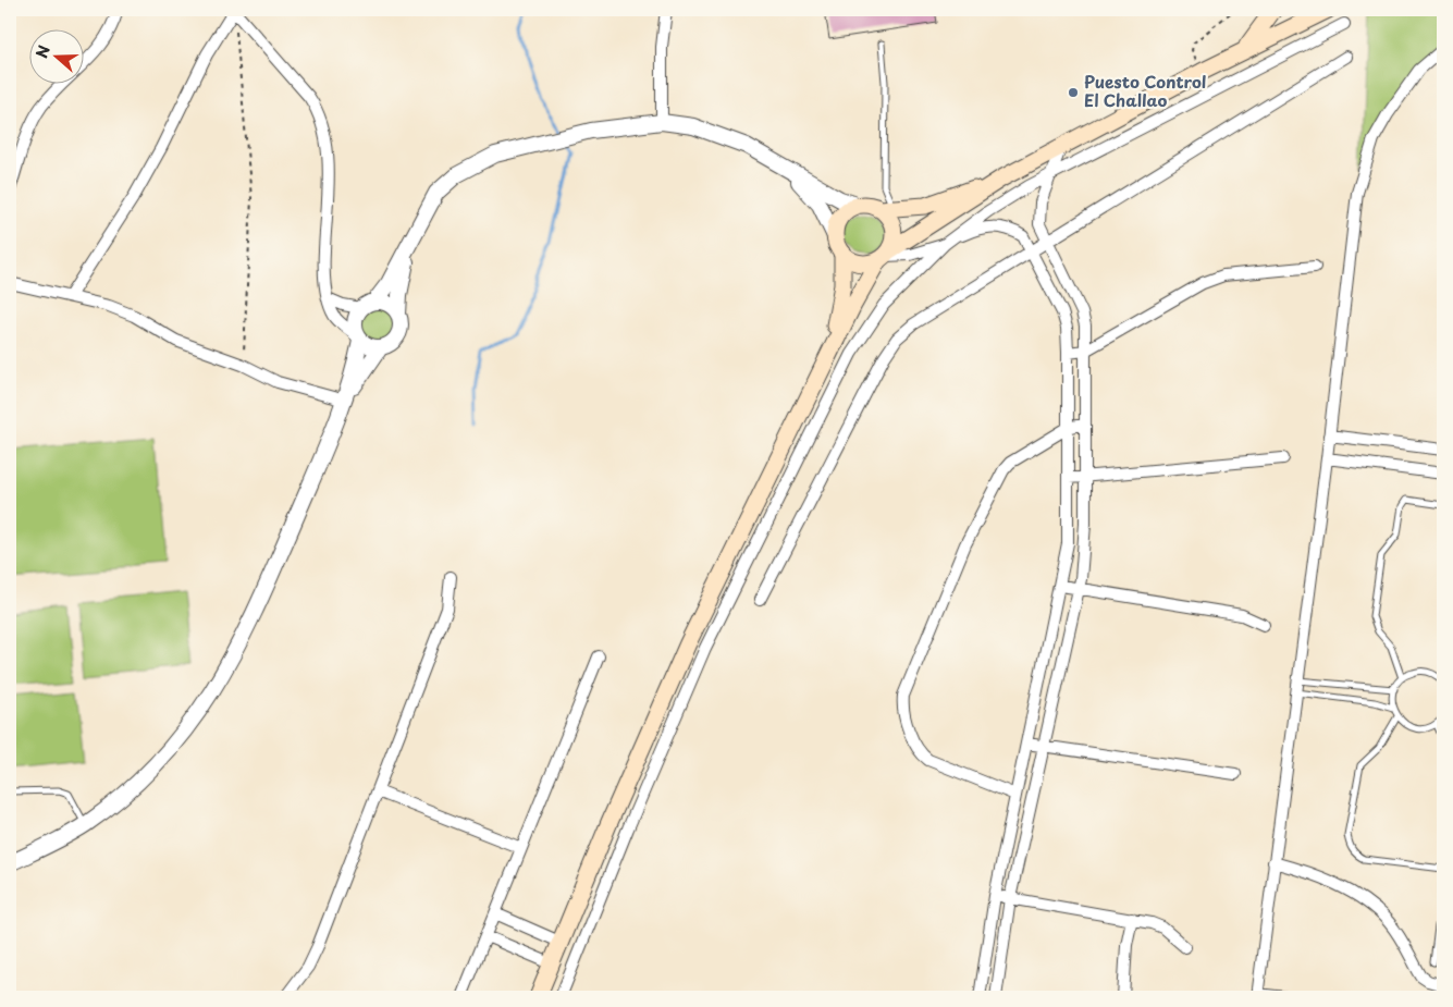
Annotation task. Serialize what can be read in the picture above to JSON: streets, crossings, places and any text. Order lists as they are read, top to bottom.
{
  "places": ["Puesto Control El Challao"],
  "north": "left"
}
